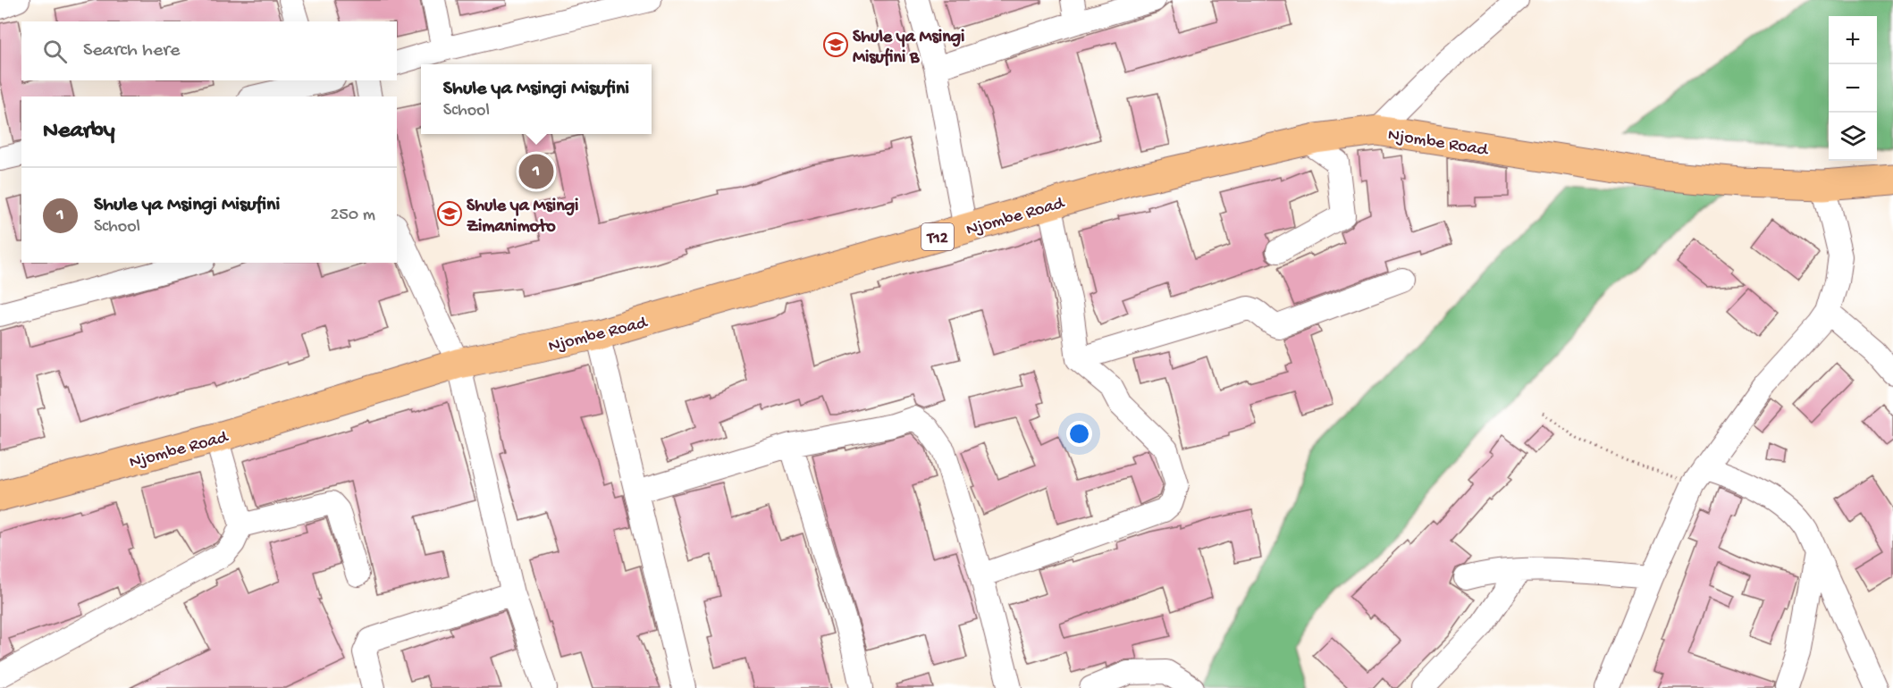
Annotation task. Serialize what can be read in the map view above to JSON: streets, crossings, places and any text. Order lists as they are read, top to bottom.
{
  "streets": {
    "highway": ["Njombe Road", "T12"]
  },
  "places": {
    "school or university": ["Shule ya Msingi Misufini B", "Shule ya Msingi Zimanimoto"]
  },
  "page": {
    "map_buttons": ["+", "−"],
    "search": "Search here",
    "popup": ["Shule ya Msingi Misufini", "School"],
    "heading": "Nearby",
    "pins": "1",
    "list": [
      {
        "mark": "1",
        "name": "Shule ya Msingi Misufini",
        "note": "School",
        "value": "250 m"
      }
    ]
  }
}
